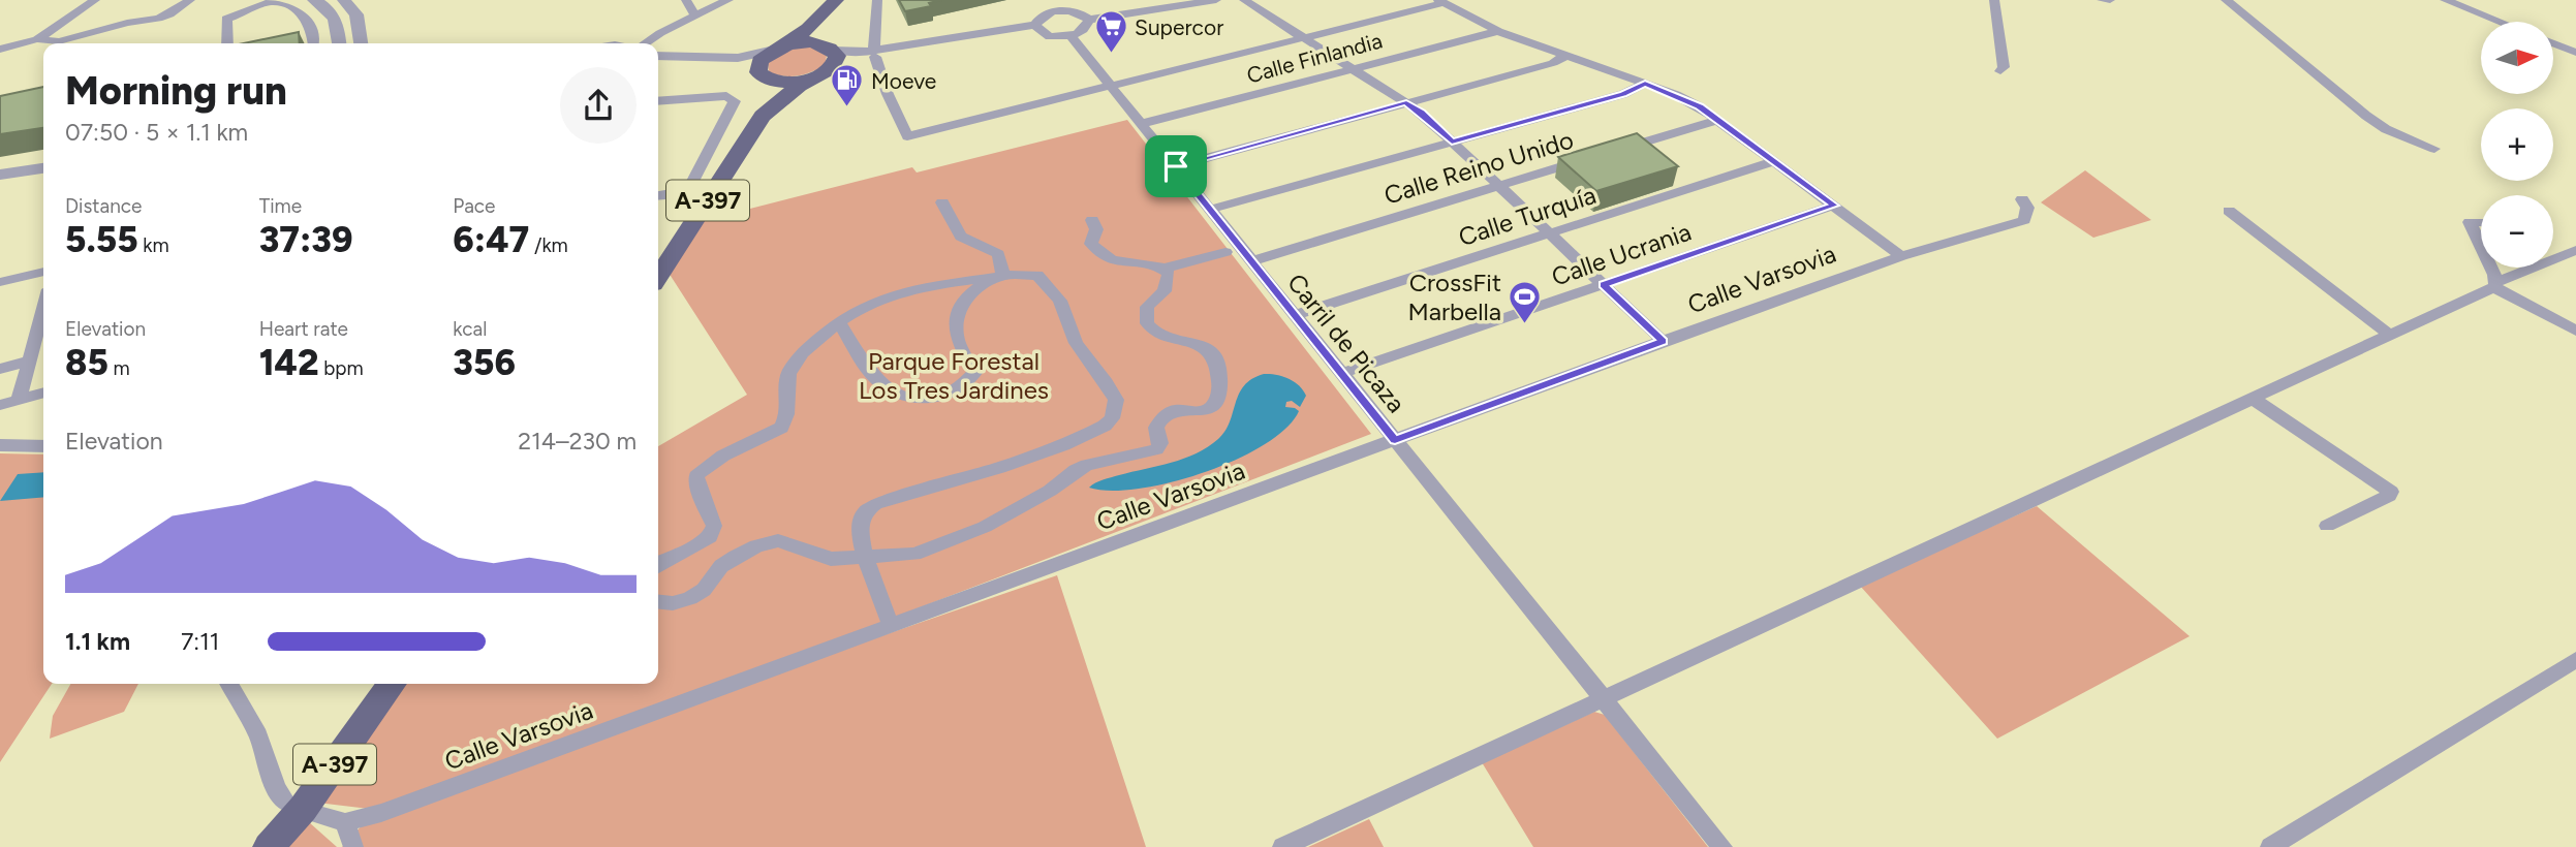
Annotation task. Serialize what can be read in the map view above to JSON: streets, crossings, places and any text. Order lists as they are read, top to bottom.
{
  "streets": {
    "main road": ["A-397"],
    "street": [
      "Calle Finlandia",
      "Calle Reino Unido",
      "Calle Turquía",
      "Calle Ucrania",
      "Calle Varsovia",
      "Carril de Picaza"
    ]
  },
  "crossings": [
    ["Calle Finlandia", "Carril de Picaza"],
    ["Calle Reino Unido", "Carril de Picaza"],
    ["Calle Turquía", "Carril de Picaza"],
    ["Calle Ucrania", "Carril de Picaza"],
    ["Calle Varsovia", "Carril de Picaza"]
  ],
  "parks": ["Parque Forestal Los Tres Jardines"],
  "places": {
    "supermarket": ["Supercor"],
    "fuel station": ["Moeve"],
    "sports": ["CrossFit Marbella"]
  },
  "north": "right",
  "page": {
    "map_buttons": ["+", "−"],
    "heading": ["Morning run", "07:50 · 5 × 1.1 km"],
    "stats": [
      ["Distance", "5.55 km"],
      ["Time", "37:39"],
      ["Pace", "6:47 /km"],
      ["Elevation", "85 m"],
      ["Heart rate", "142 bpm"],
      ["kcal", "356"]
    ],
    "chart": ["Elevation", "214–230 m"],
    "list": [
      {
        "name": "1.1 km",
        "note": "7:11"
      }
    ]
  }
}
